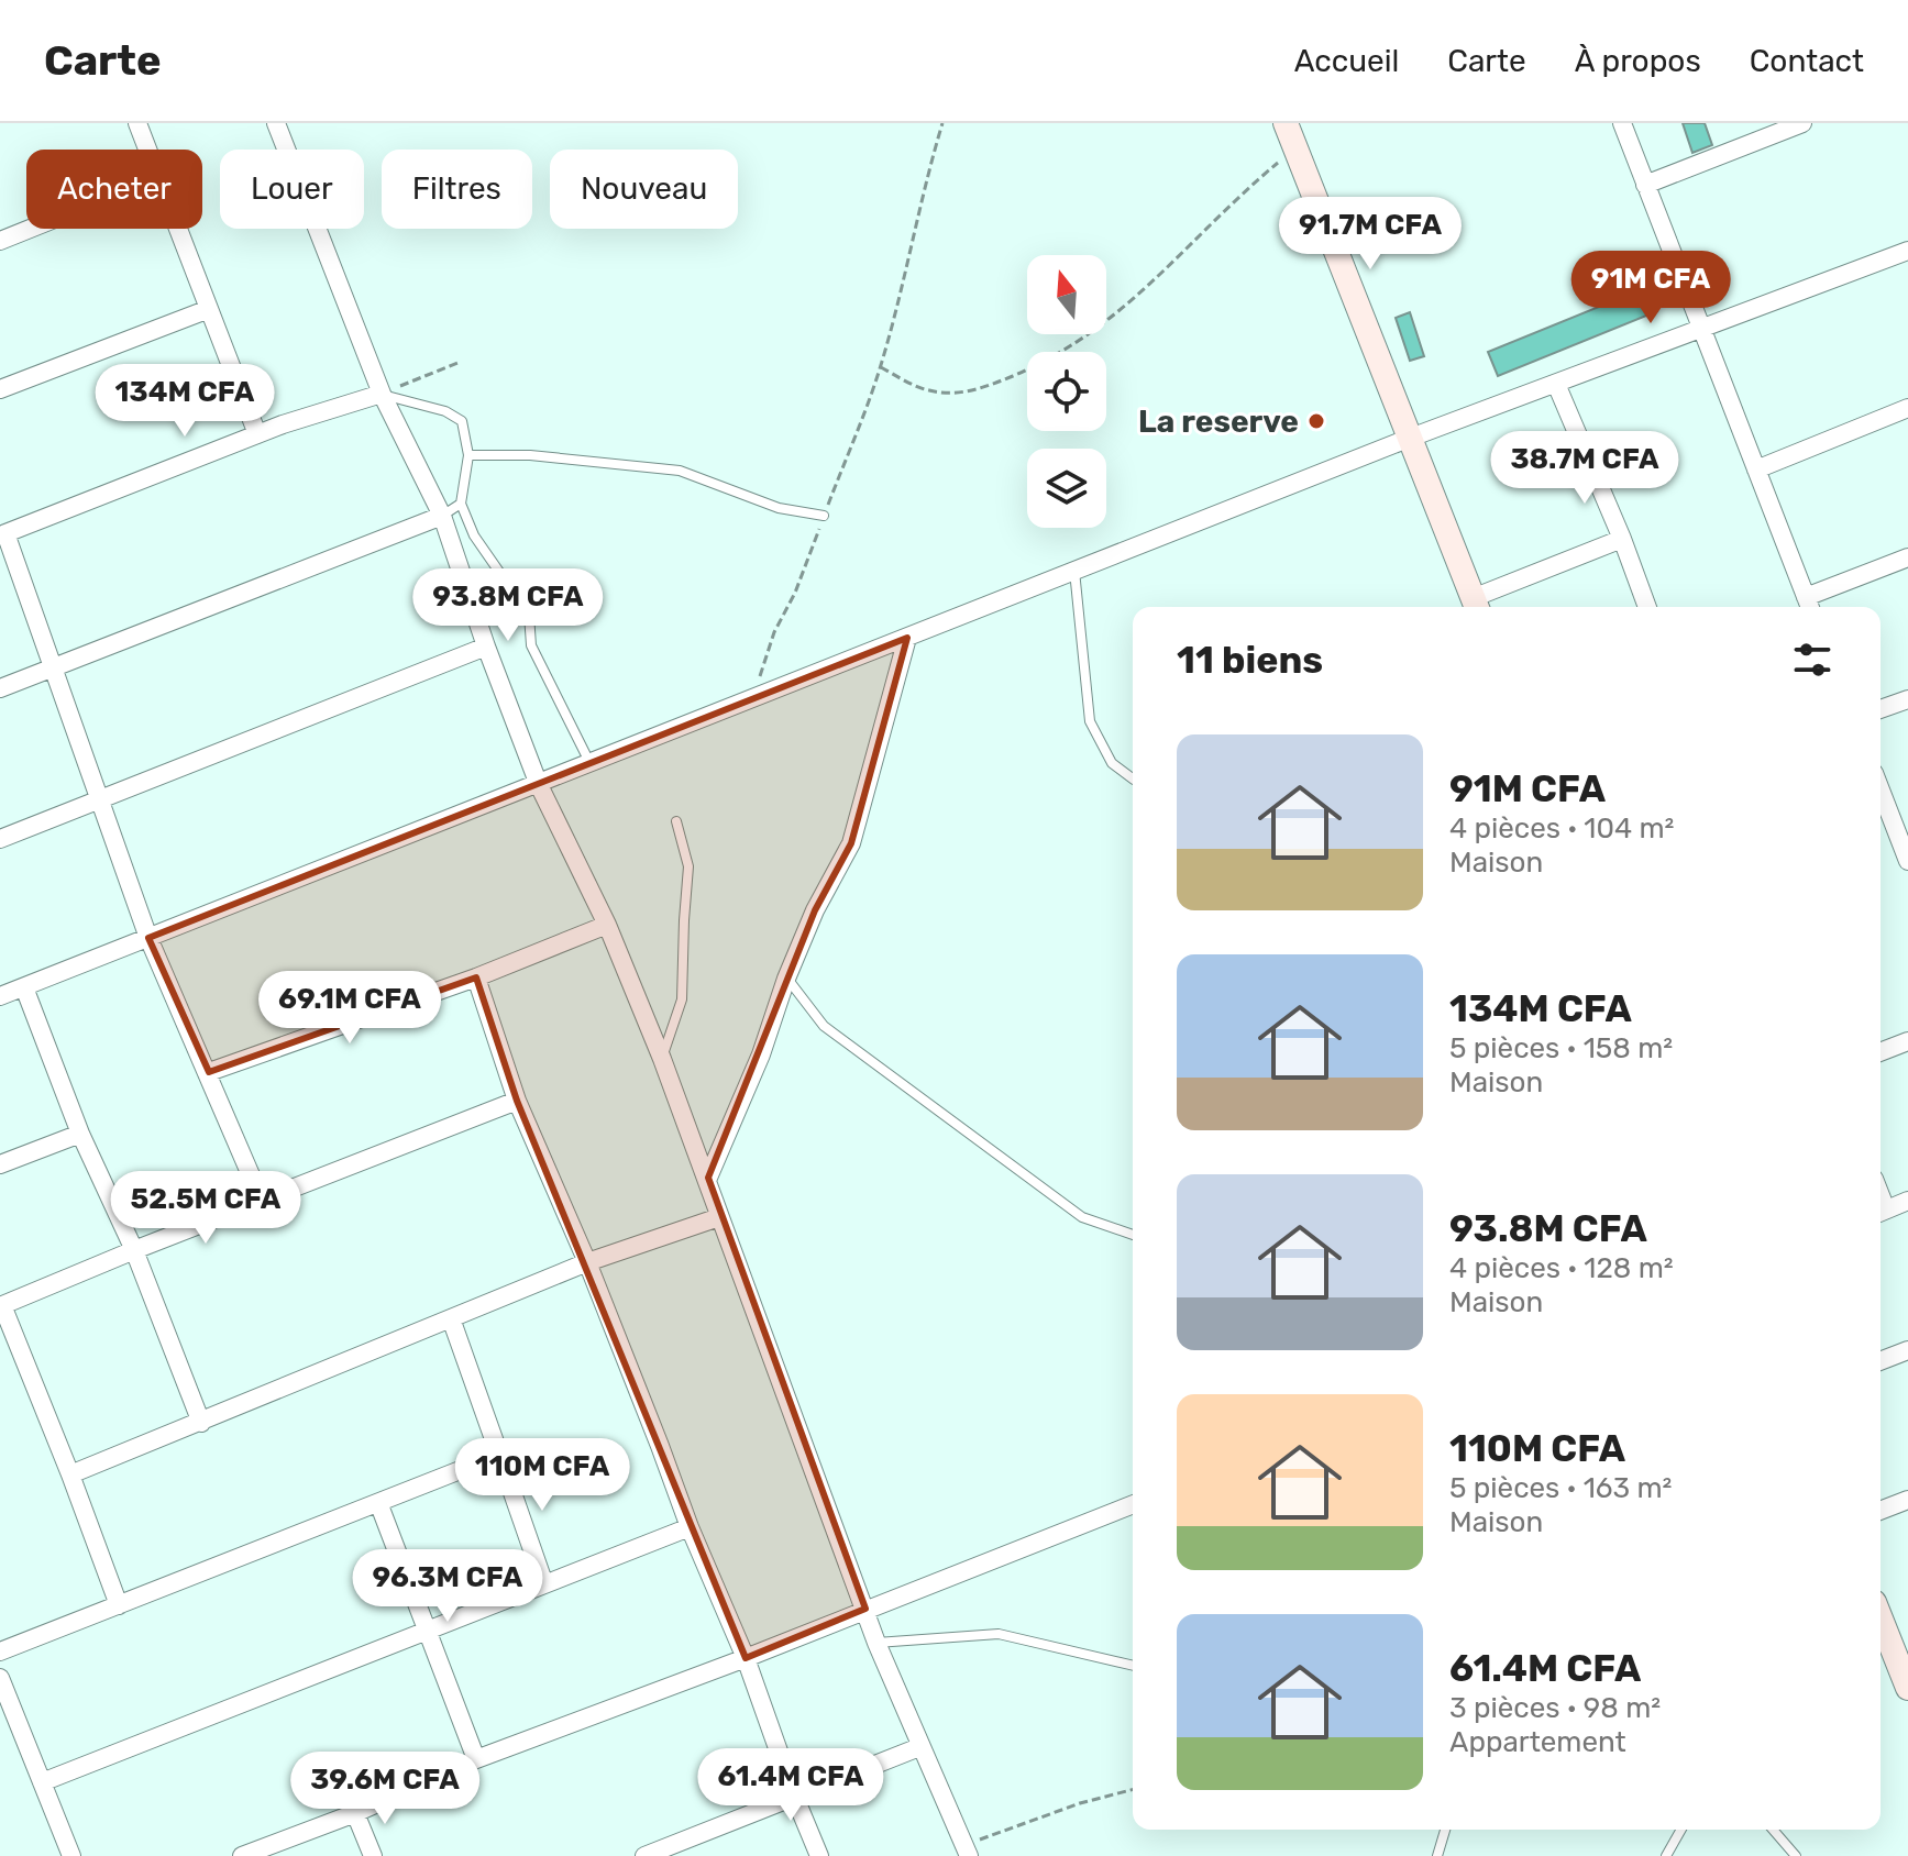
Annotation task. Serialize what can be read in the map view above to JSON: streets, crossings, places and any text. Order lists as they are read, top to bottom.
{
  "places": ["La reserve"],
  "north": "top",
  "page": {
    "header": "Carte",
    "nav": [
      "Accueil",
      "Carte",
      "À propos",
      "Contact"
    ],
    "chip": [
      "Acheter",
      "Louer",
      "Filtres",
      "Nouveau"
    ],
    "price": [
      "91.7M CFA",
      "91M CFA",
      "134M CFA",
      "38.7M CFA",
      "93.8M CFA",
      "69.1M CFA",
      "52.5M CFA",
      "110M CFA",
      "96.3M CFA",
      "61.4M CFA",
      "39.6M CFA"
    ],
    "heading": "11 biens",
    "list": [
      {
        "name": "91M CFA",
        "note": "4 pièces · 104 m² · Maison"
      },
      {
        "name": "134M CFA",
        "note": "5 pièces · 158 m² · Maison"
      },
      {
        "name": "93.8M CFA",
        "note": "4 pièces · 128 m² · Maison"
      },
      {
        "name": "110M CFA",
        "note": "5 pièces · 163 m² · Maison"
      },
      {
        "name": "61.4M CFA",
        "note": "3 pièces · 98 m² · Appartement"
      }
    ]
  }
}
